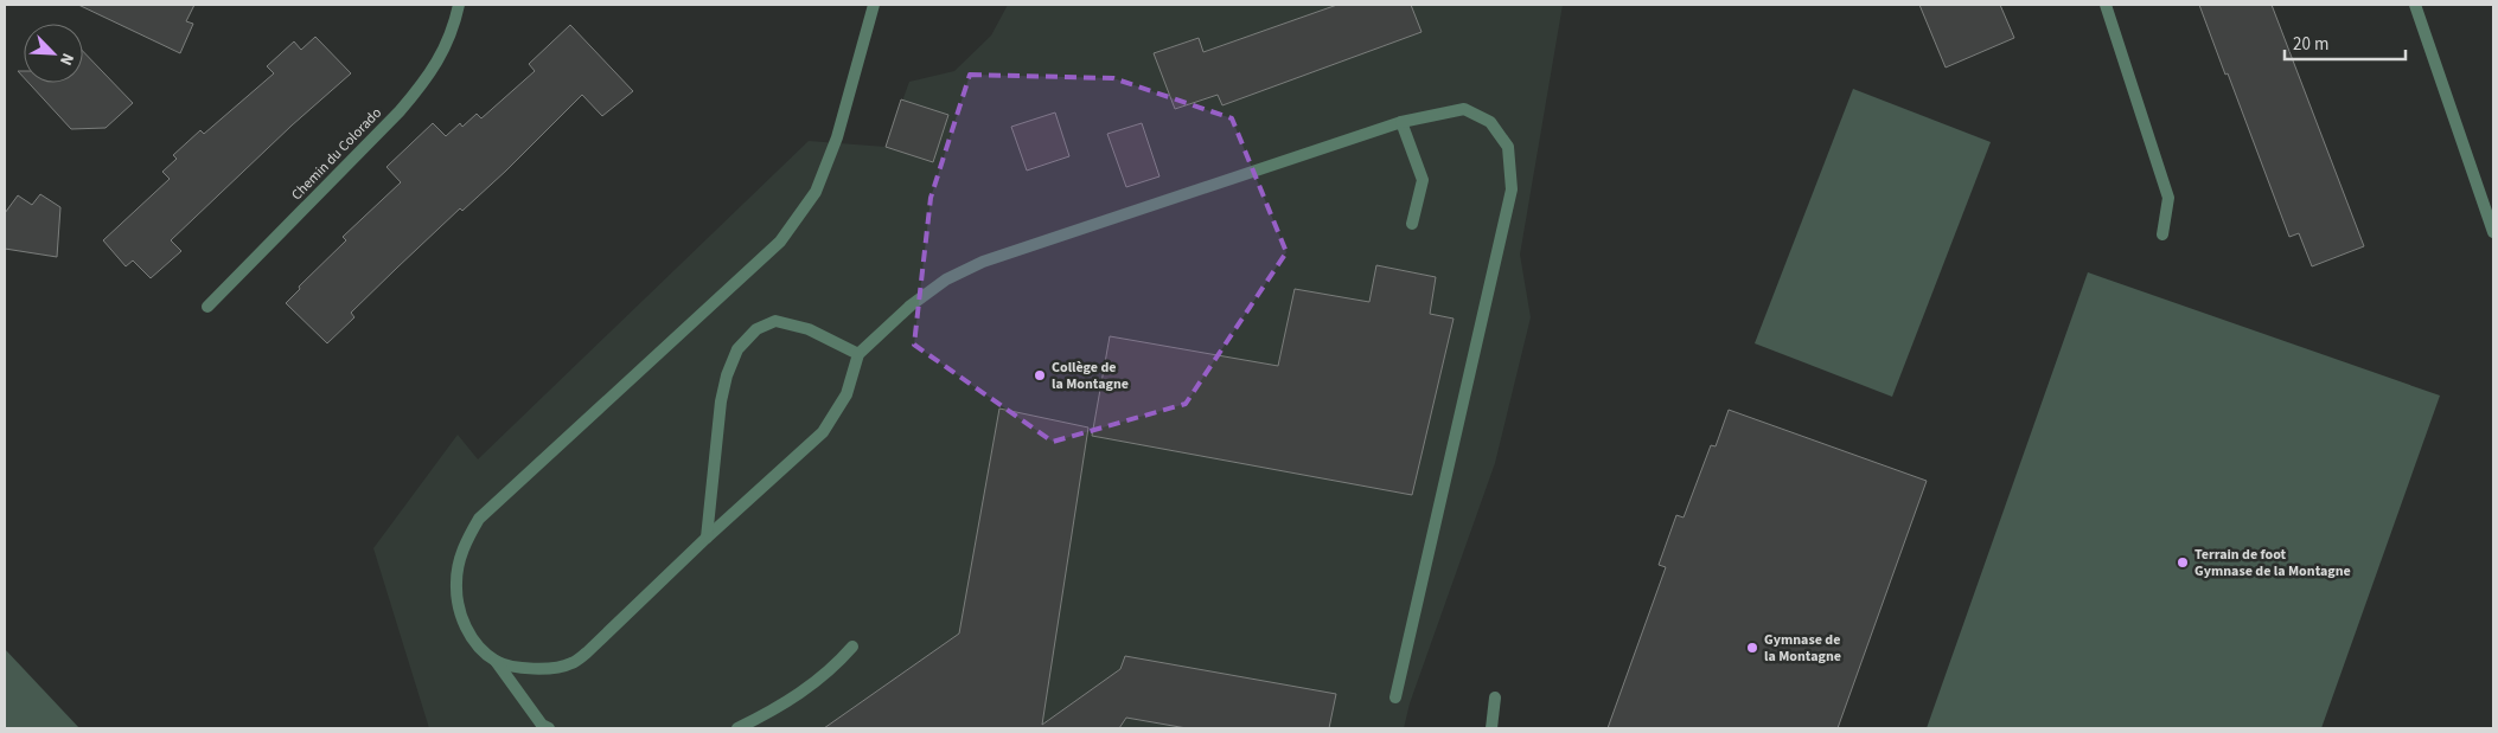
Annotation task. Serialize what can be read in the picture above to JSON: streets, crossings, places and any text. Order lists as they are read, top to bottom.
{
  "streets": {
    "street": ["Chemin du Colorado"]
  },
  "places": ["Collège de la Montagne", "Terrain de foot Gymnase de la Montagne", "Gymnase de la Montagne"],
  "scale_bar": "20 m",
  "north": "bottom right"
}
